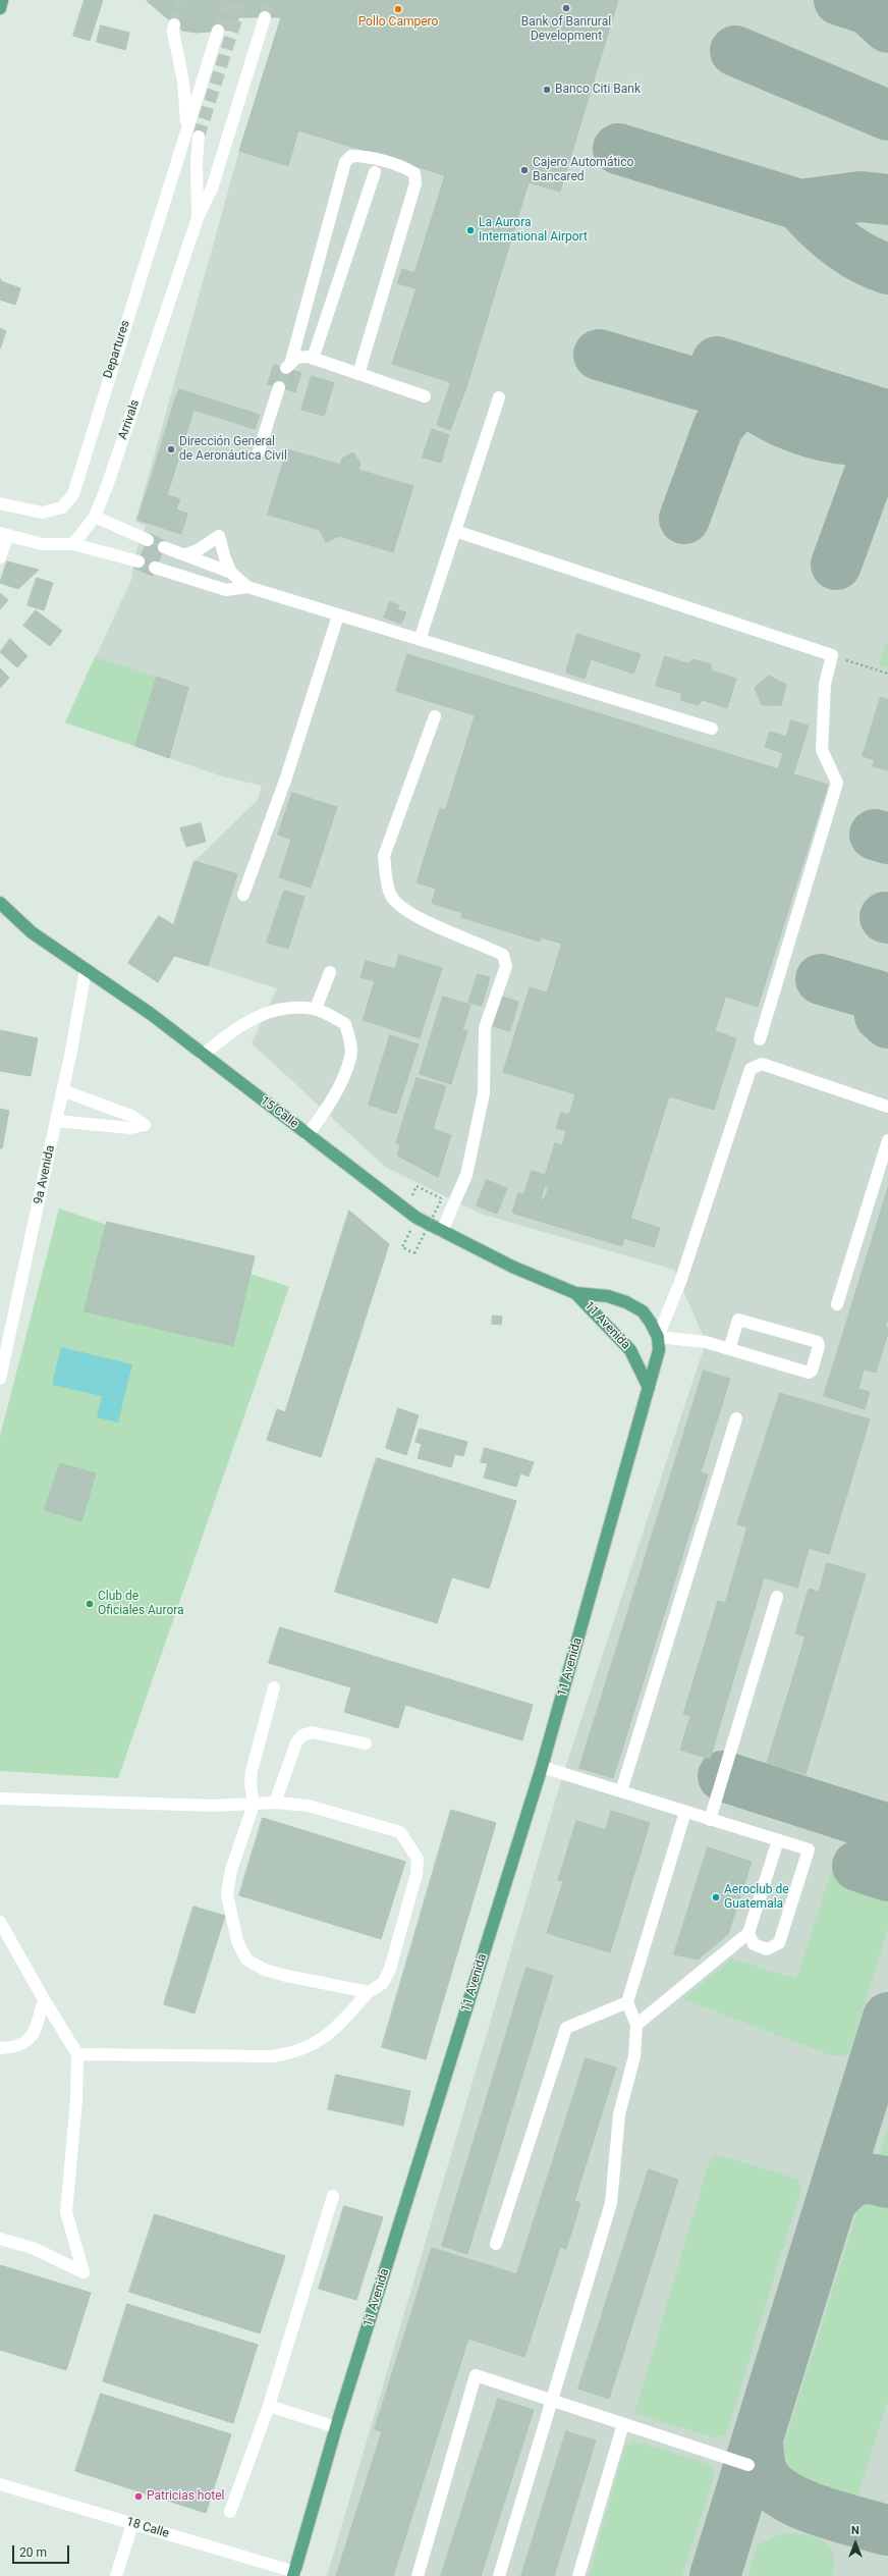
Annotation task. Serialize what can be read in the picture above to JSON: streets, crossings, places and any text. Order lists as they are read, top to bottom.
{
  "streets": {
    "main road": ["15 Calle", "11 Avenida"],
    "street": [
      "Departures",
      "Arrivals",
      "9a Avenida",
      "18 Calle"
    ]
  },
  "crossings": [
    ["15 Calle", "9a Avenida"],
    ["15 Calle", "11 Avenida"],
    ["11 Avenida", "18 Calle"]
  ],
  "places": [
    "Bank of Banrural Development",
    "Pollo Campero",
    "Banco Citi Bank",
    "Cajero Automático Bancared",
    "La Aurora International Airport",
    "Dirección General de Aeronáutica Civil",
    "Club de Oficiales Aurora",
    "Aeroclub de Guatemala",
    "Patricias hotel"
  ],
  "scale_bar": "20 m",
  "north": "top"
}
